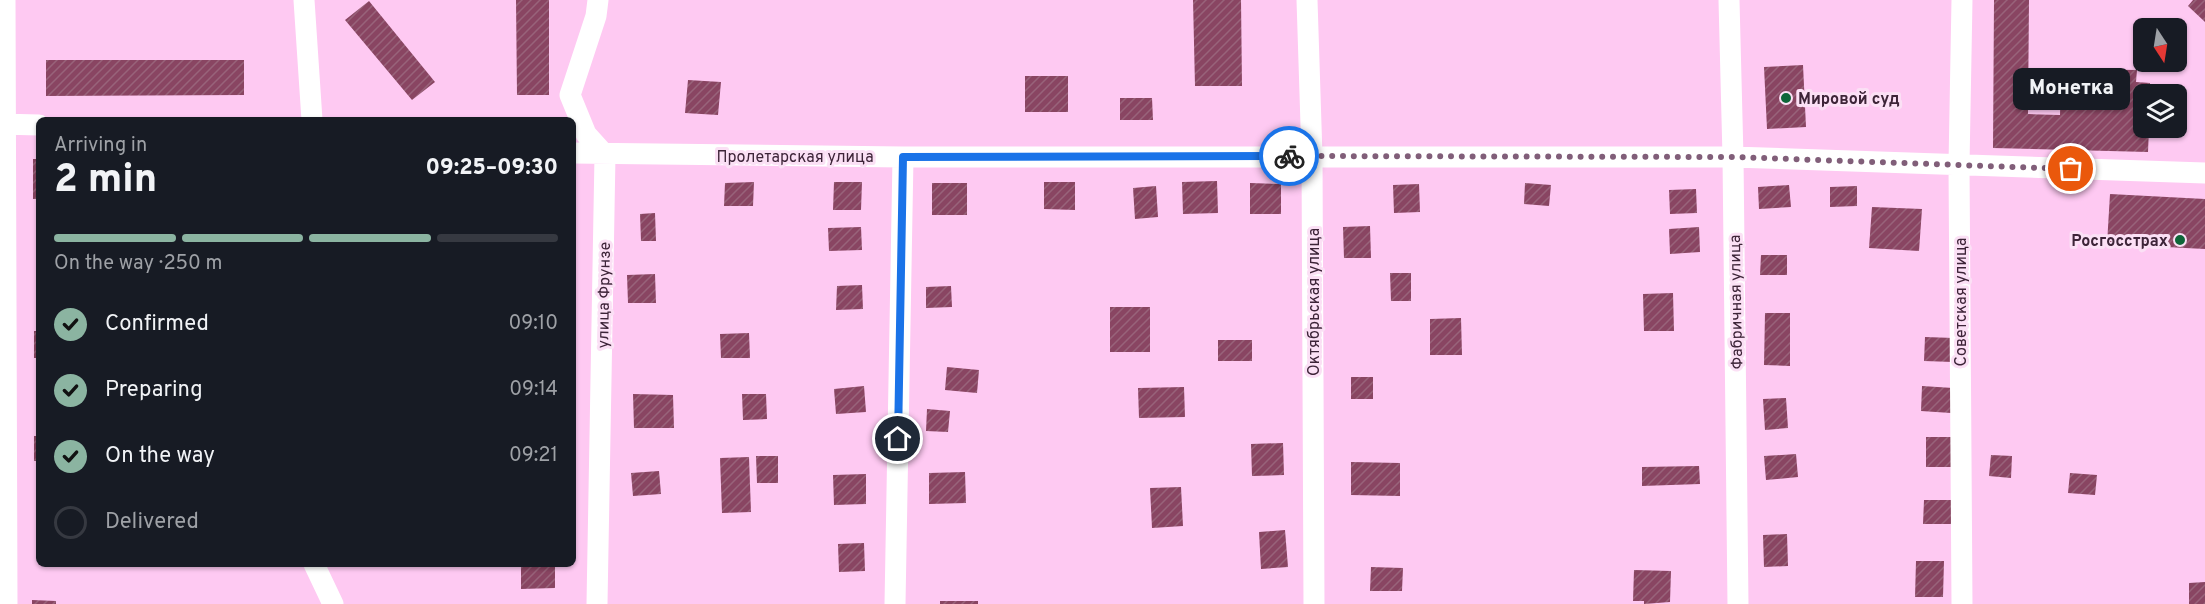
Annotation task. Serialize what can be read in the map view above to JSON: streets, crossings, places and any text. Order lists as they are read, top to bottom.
{
  "streets": {
    "street": [
      "Пролетарская улица",
      "улица Фрунзе",
      "Октябрьская улица",
      "Фабричная улица",
      "Советская улица"
    ]
  },
  "crossings": [
    ["Пролетарская улица", "улица Фрунзе"],
    ["Пролетарская улица", "Октябрьская улица"],
    ["Пролетарская улица", "Фабричная улица"],
    ["Пролетарская улица", "Советская улица"]
  ],
  "places": ["Мировой суд", "Монетка", "Росгосстрах"],
  "north": "bottom",
  "page": {
    "bubble": "Монетка",
    "heading": ["2 min", "Arriving in", "09:25–09:30"],
    "bar": "On the way · 250 m",
    "list": [
      ["Confirmed", "09:10"],
      ["Preparing", "09:14"],
      ["On the way", "09:21"],
      "Delivered"
    ]
  }
}
